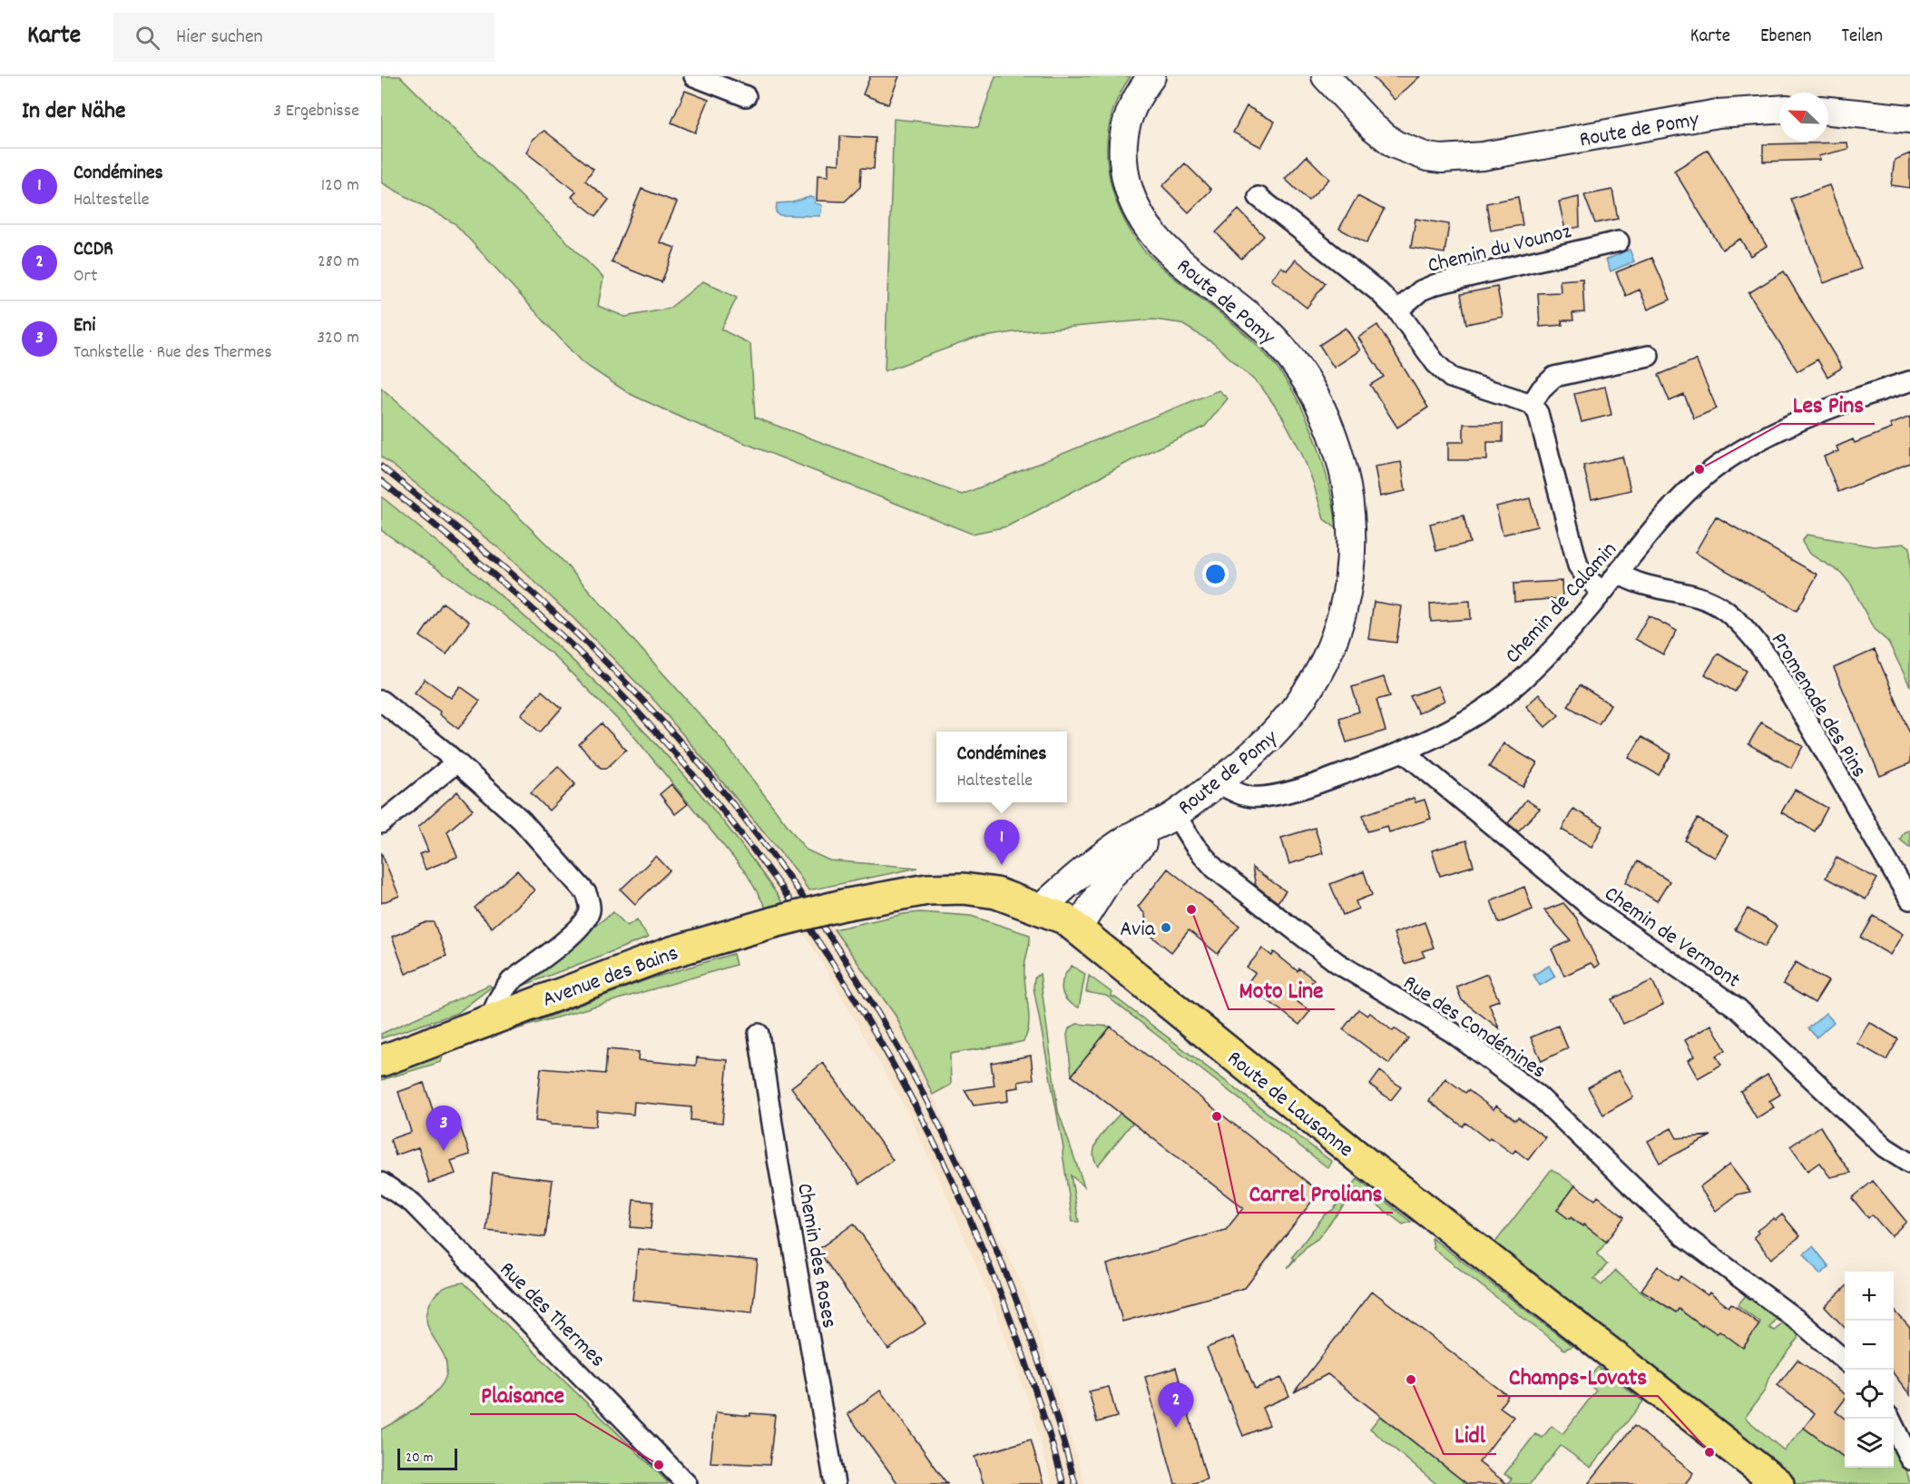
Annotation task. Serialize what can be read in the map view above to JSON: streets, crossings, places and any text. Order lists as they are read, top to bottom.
{
  "streets": {
    "main road": ["Route de Pomy", "Avenue des Bains", "Route de Lausanne"],
    "street": [
      "Chemin du Vounoz",
      "Chemin de Calamin",
      "Promenade des Pins",
      "Chemin de Vermont",
      "Rue des Condémines",
      "Chemin des Roses",
      "Rue des Thermes"
    ]
  },
  "crossings": [
    ["Route de Pomy", "Chemin de Calamin"],
    ["Route de Pomy", "Rue des Condémines"],
    ["Route de Pomy", "Route de Lausanne"],
    ["Chemin de Calamin", "Promenade des Pins"],
    ["Chemin de Calamin", "Chemin de Vermont"],
    ["Avenue des Bains", "Route de Lausanne"]
  ],
  "places": [
    "Les Pins",
    "Moto Line",
    "Avia",
    "Carrel Prolians",
    "Lidl",
    "Champs-Lovats",
    "Plaisance"
  ],
  "scale_bar": "20 m",
  "north": "top left",
  "page": {
    "header": "Karte",
    "search": "Hier suchen",
    "nav": ["Karte", "Ebenen", "Teilen"],
    "heading": ["In der Nähe", "3 Ergebnisse"],
    "list": [
      {
        "mark": "1",
        "name": "Condémines",
        "note": "Haltestelle",
        "value": "120 m"
      },
      {
        "mark": "2",
        "name": "CCDR",
        "note": "Ort",
        "value": "280 m"
      },
      {
        "mark": "3",
        "name": "Eni",
        "note": "Tankstelle · Rue des Thermes",
        "value": "320 m"
      }
    ],
    "popup": ["Condémines", "Haltestelle"],
    "pins": ["1", "3", "2"],
    "map_buttons": ["+", "−"],
    "scale": "20 m"
  }
}
